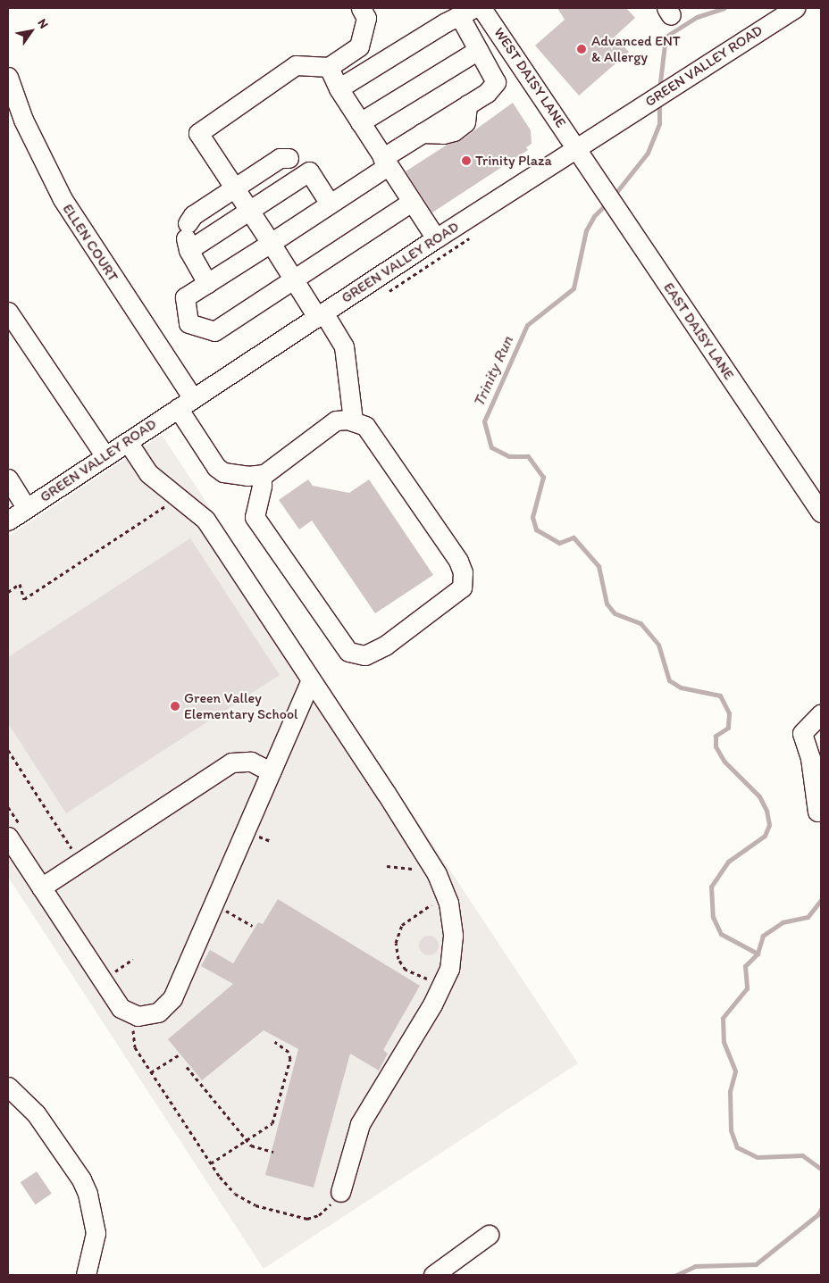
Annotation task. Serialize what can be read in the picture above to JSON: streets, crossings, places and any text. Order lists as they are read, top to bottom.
{
  "streets": {
    "street": [
      "GREEN VALLEY ROAD",
      "WEST DAISY LANE",
      "ELLEN COURT",
      "EAST DAISY LANE"
    ]
  },
  "crossings": [
    ["GREEN VALLEY ROAD", "WEST DAISY LANE"],
    ["GREEN VALLEY ROAD", "ELLEN COURT"],
    ["GREEN VALLEY ROAD", "EAST DAISY LANE"],
    ["WEST DAISY LANE", "EAST DAISY LANE"]
  ],
  "water": ["Trinity Run"],
  "places": ["Advanced ENT & Allergy", "Trinity Plaza", "Green Valley Elementary School"],
  "north": "top right"
}
